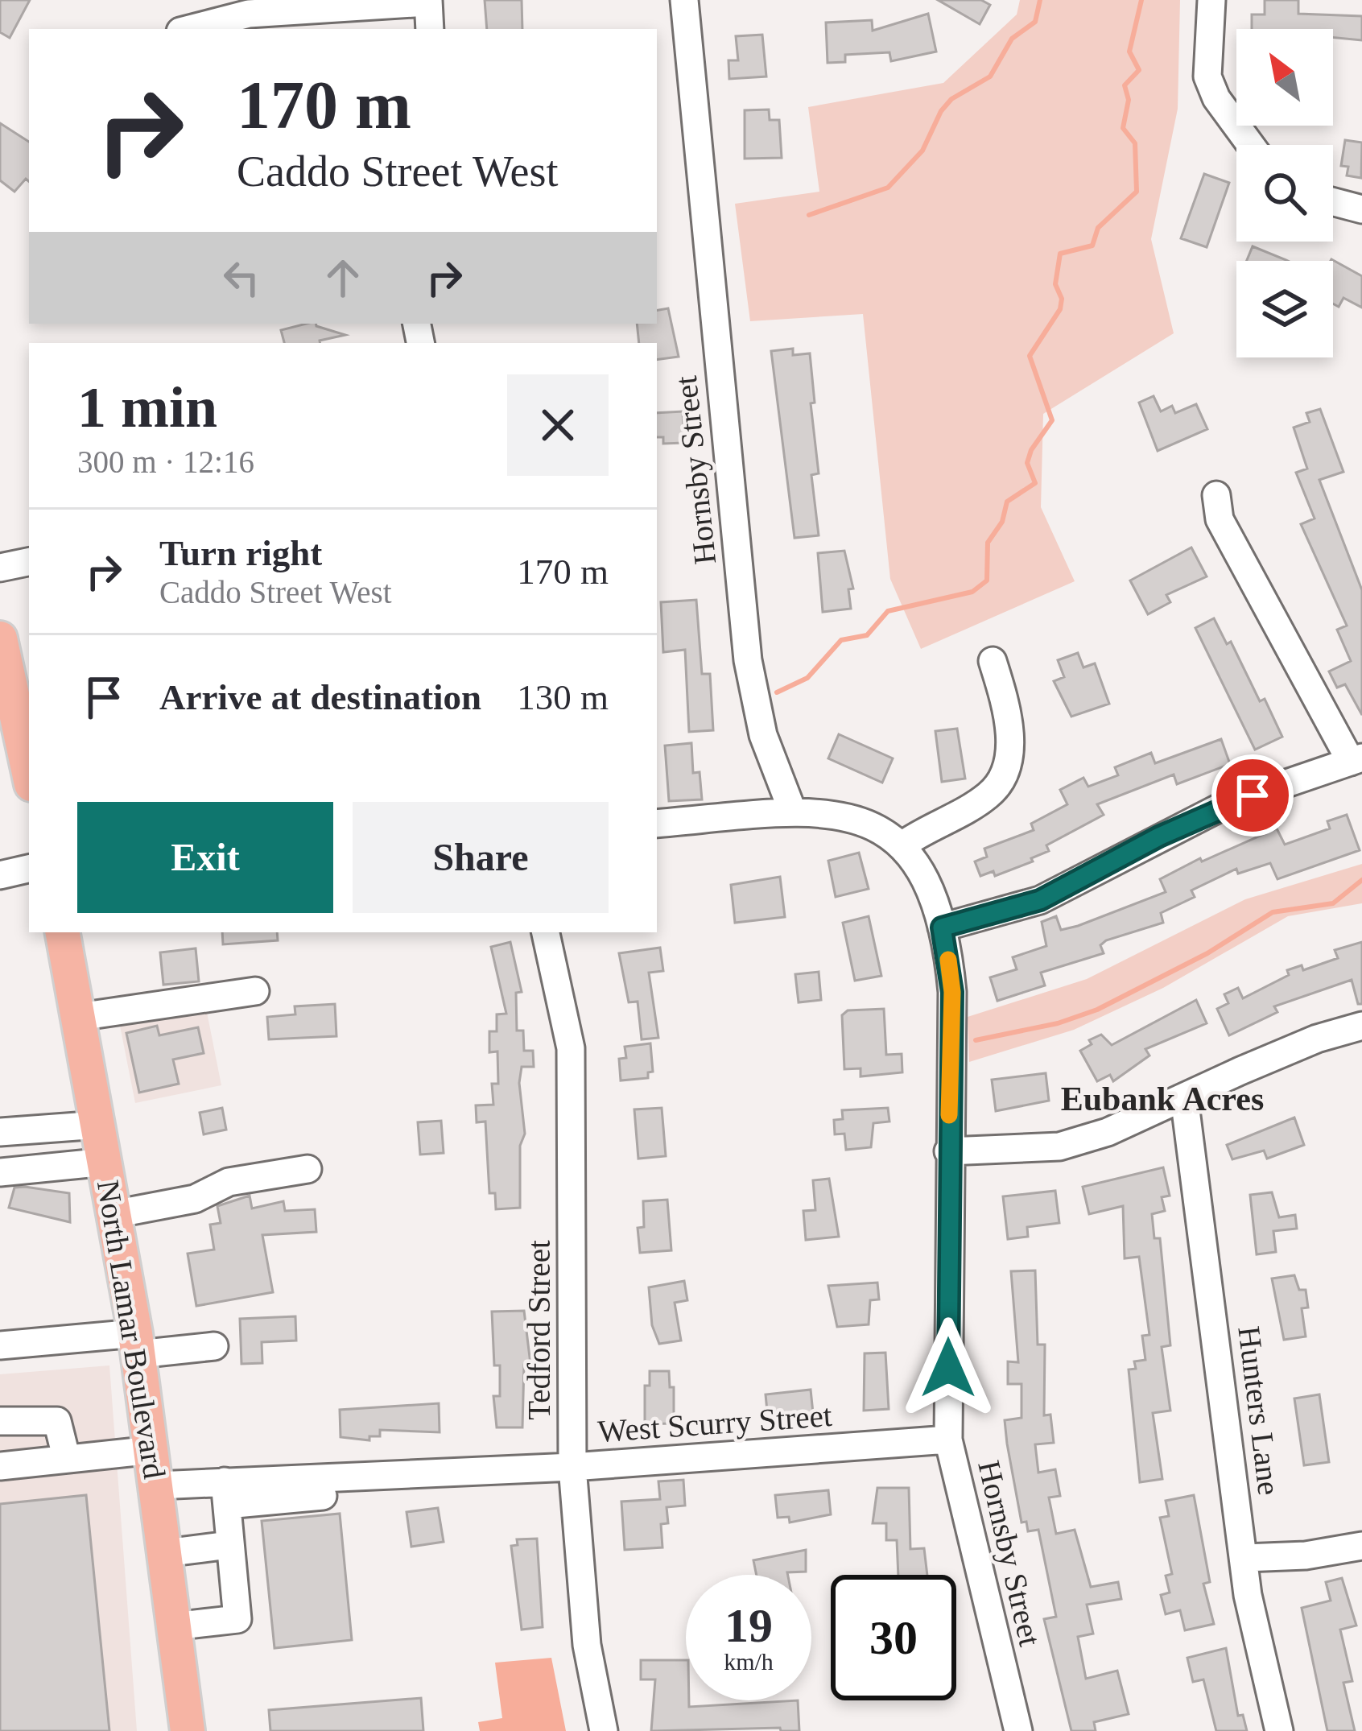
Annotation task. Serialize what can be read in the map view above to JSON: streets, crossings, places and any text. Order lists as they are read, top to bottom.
{
  "streets": {
    "main road": ["North Lamar Boulevard"],
    "street": [
      "Hornsby Street",
      "Tedford Street",
      "Hunters Lane",
      "West Scurry Street"
    ]
  },
  "crossings": [
    ["Hornsby Street", "West Scurry Street"],
    ["Tedford Street", "West Scurry Street"]
  ],
  "districts": ["Eubank Acres"],
  "north": "top left",
  "page": {
    "turn": ["170 m", "Caddo Street West"],
    "heading": ["1 min", "300 m · 12:16"],
    "list": [
      {
        "name": "Turn right",
        "note": "Caddo Street West",
        "value": "170 m"
      },
      {
        "name": "Arrive at destination",
        "value": "130 m"
      }
    ],
    "buttons": ["Exit", "Share"],
    "speed": "19 km/h",
    "limit": "30"
  }
}
